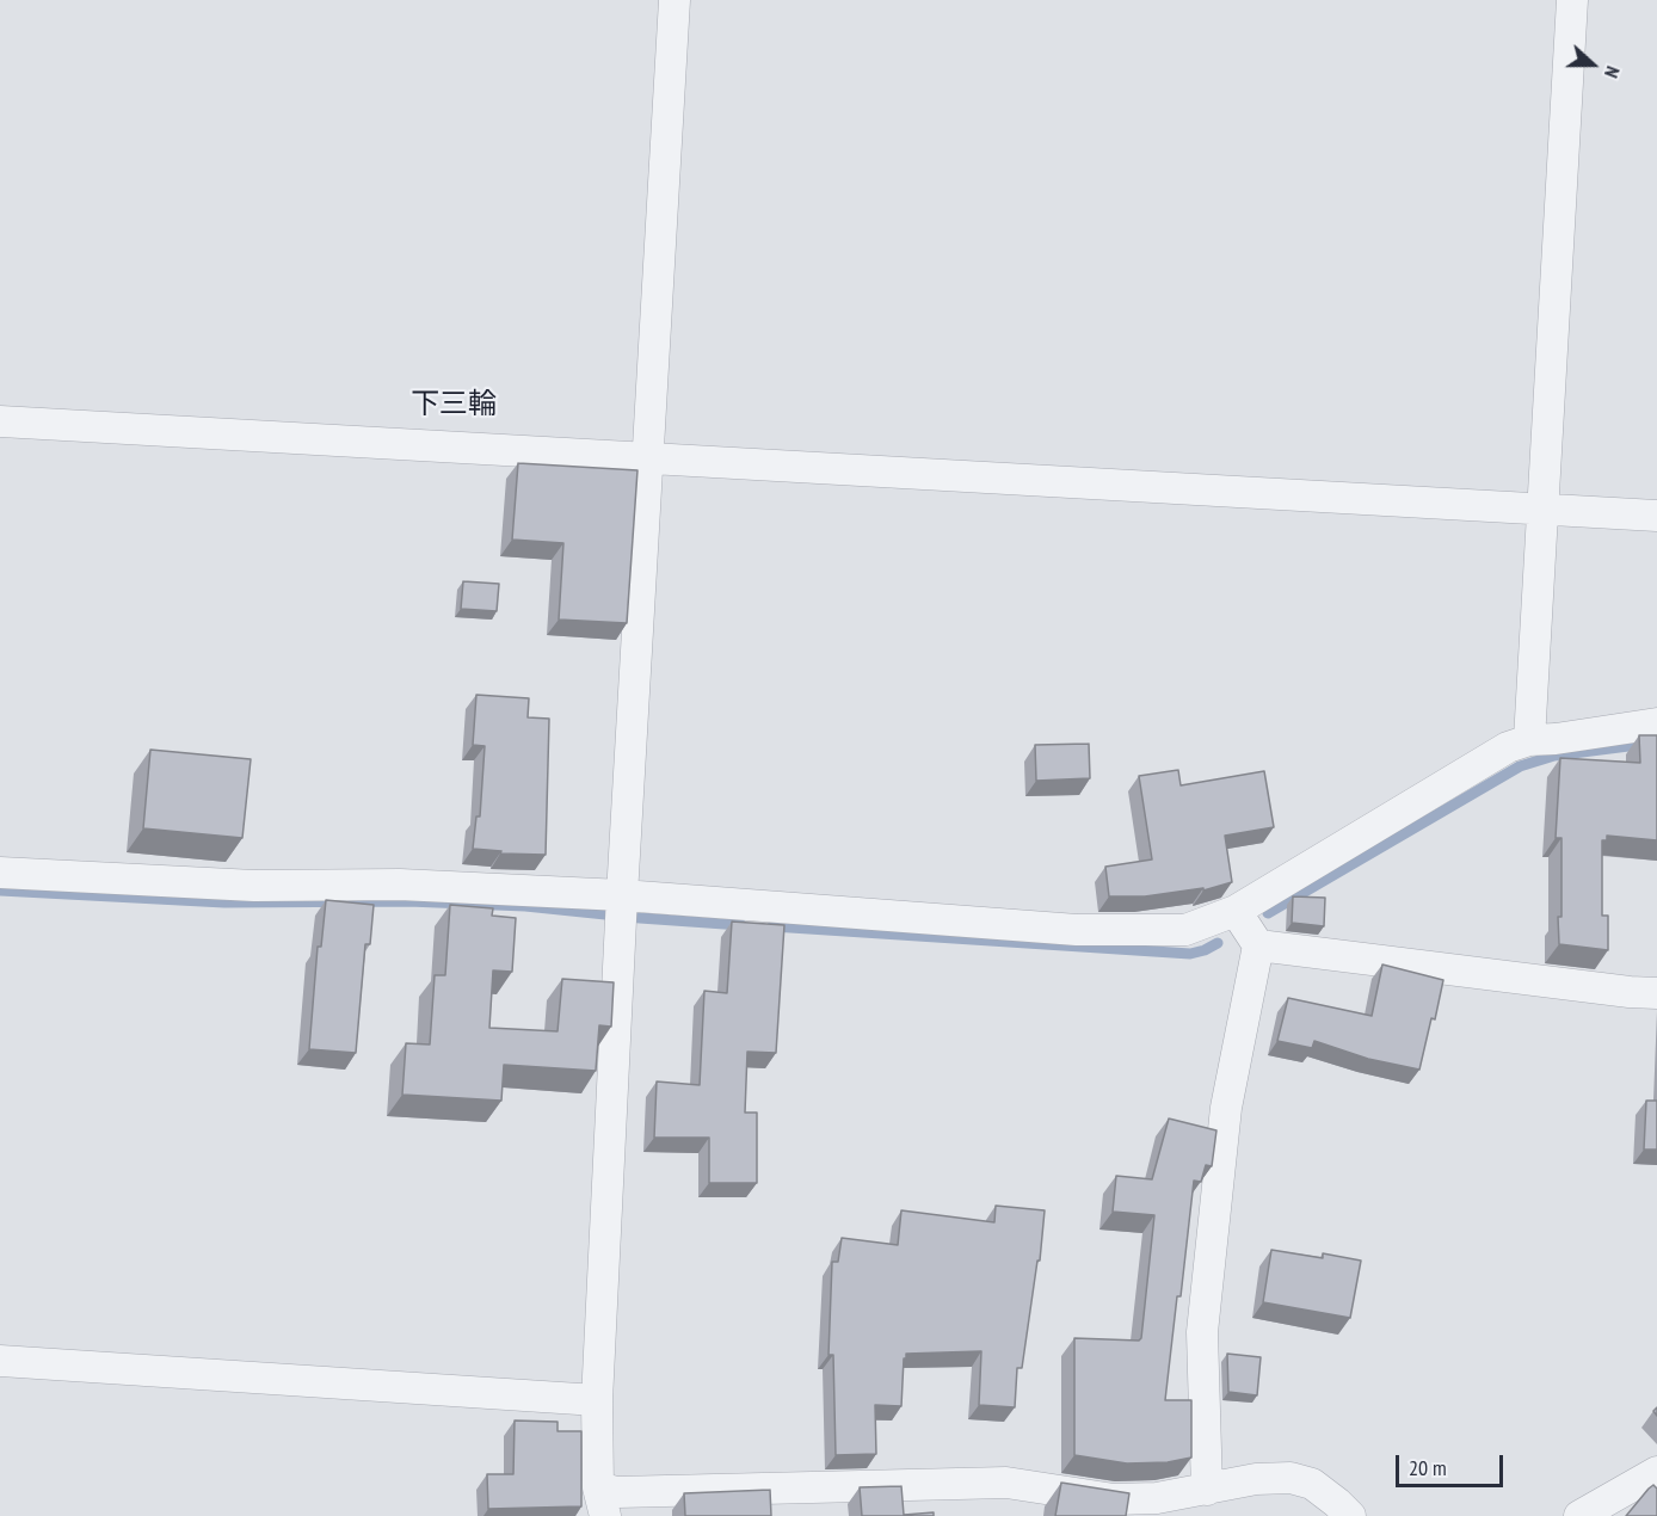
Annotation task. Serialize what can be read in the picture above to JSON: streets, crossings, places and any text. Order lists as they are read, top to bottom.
{
  "districts": ["下三輪"],
  "scale_bar": "20 m",
  "north": "right"
}
